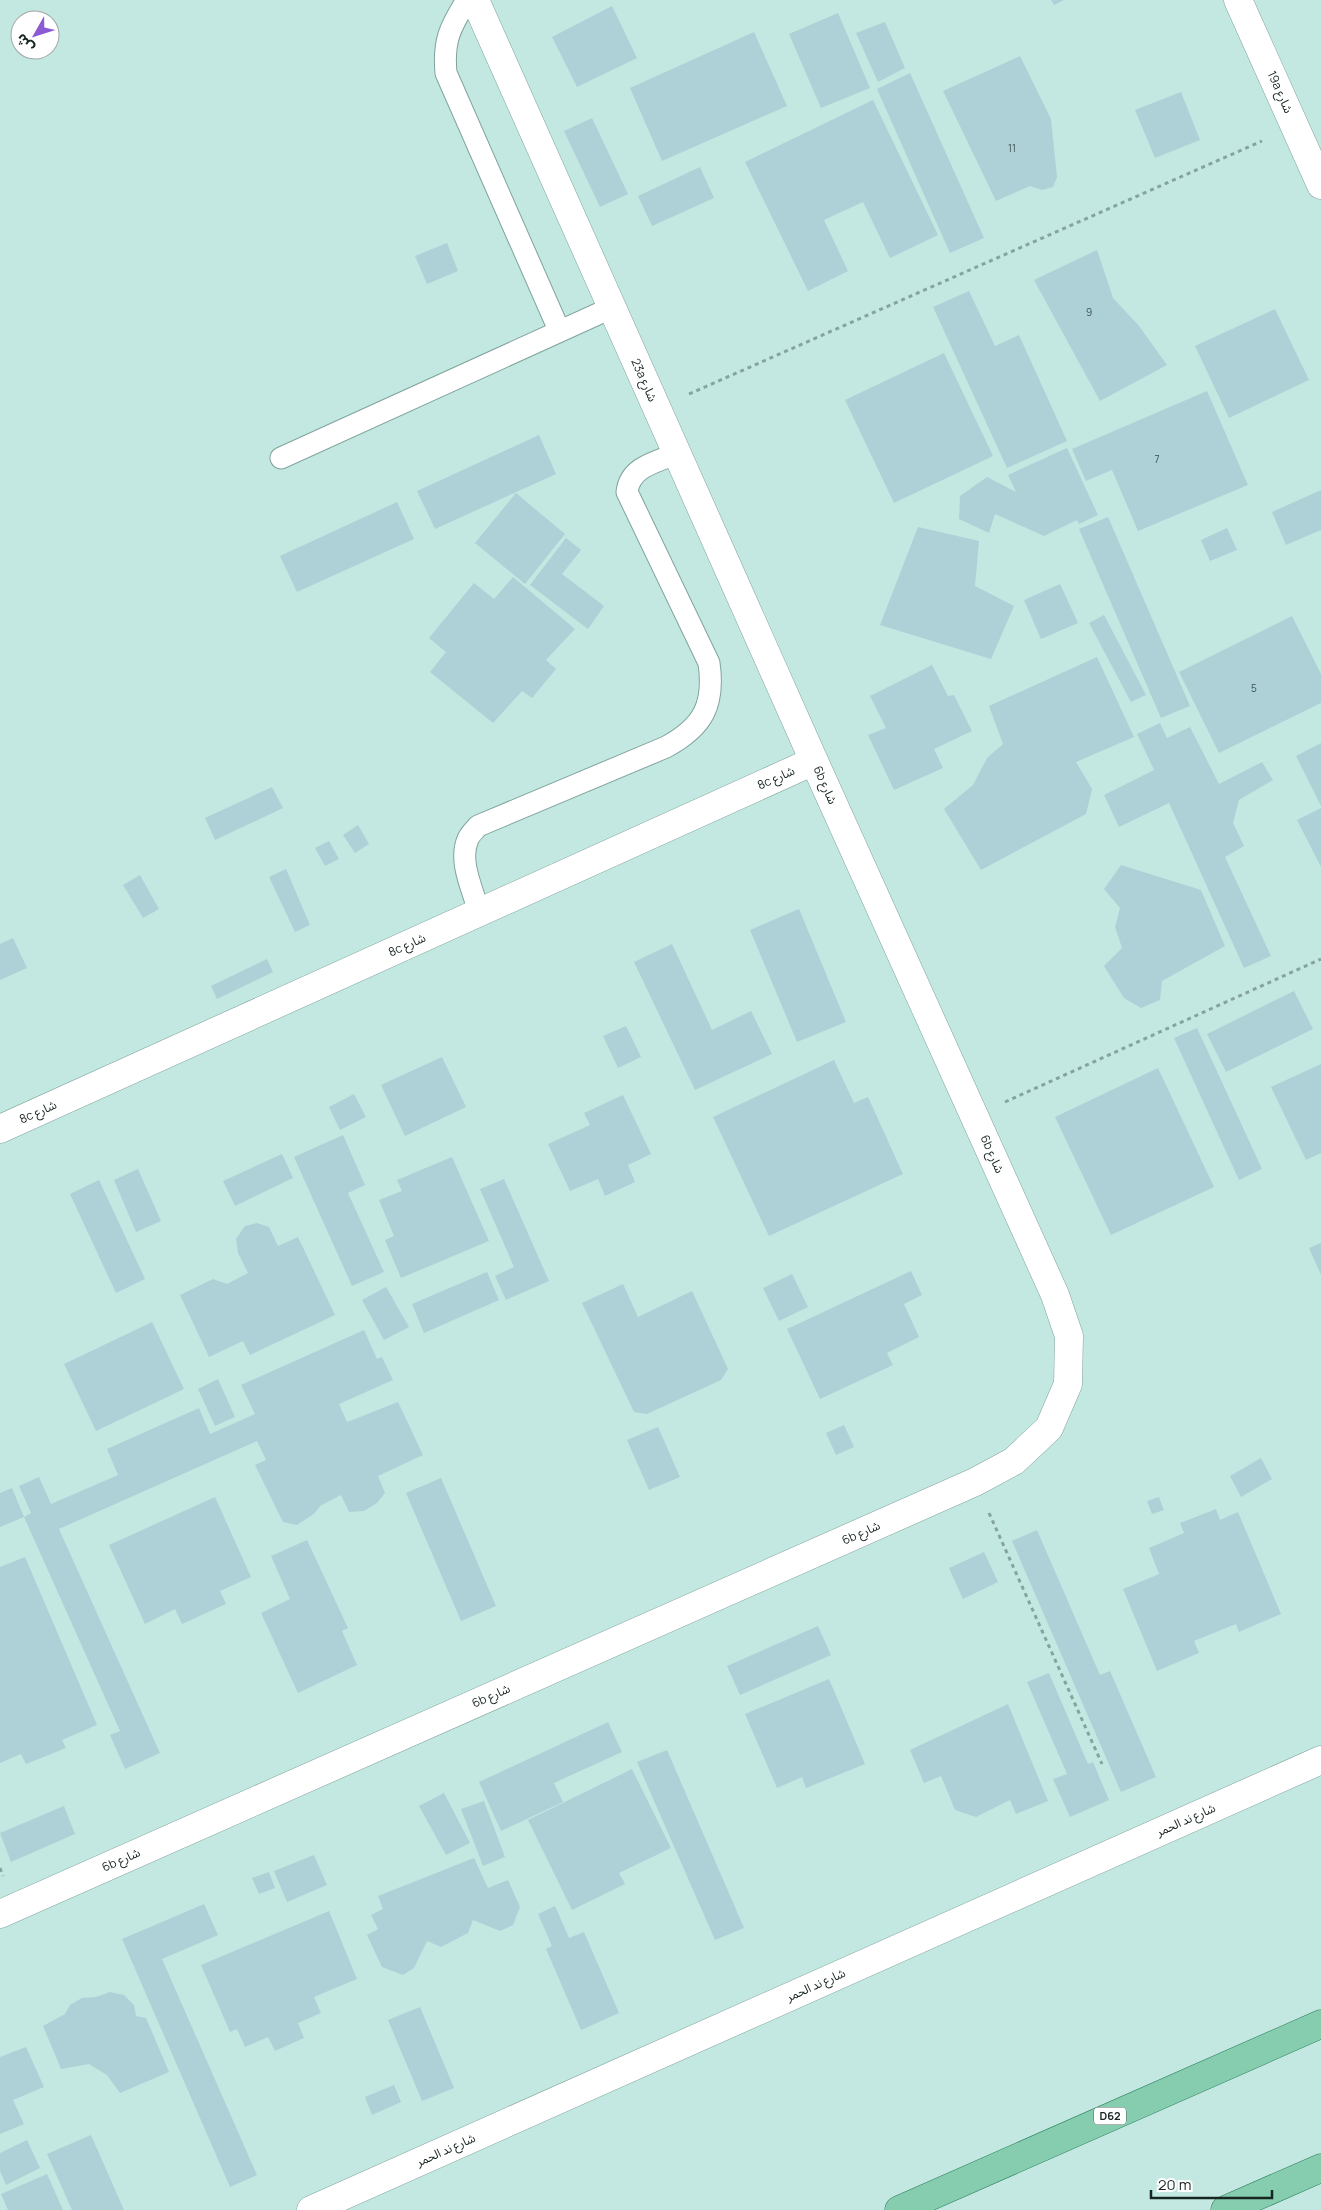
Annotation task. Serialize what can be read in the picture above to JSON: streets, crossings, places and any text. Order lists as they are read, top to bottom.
{
  "streets": {
    "main road": ["D62"],
    "street": [
      "19a شارع",
      "23a شارع",
      "8c شارع",
      "6b شارع",
      "شارع ند الحمر"
    ]
  },
  "crossings": [
    ["23a شارع", "8c شارع"],
    ["23a شارع", "6b شارع"],
    ["8c شارع", "6b شارع"]
  ],
  "house_numbers": [
    "11",
    "9",
    "7",
    "5"
  ],
  "scale_bar": "20 m",
  "north": "bottom left"
}
